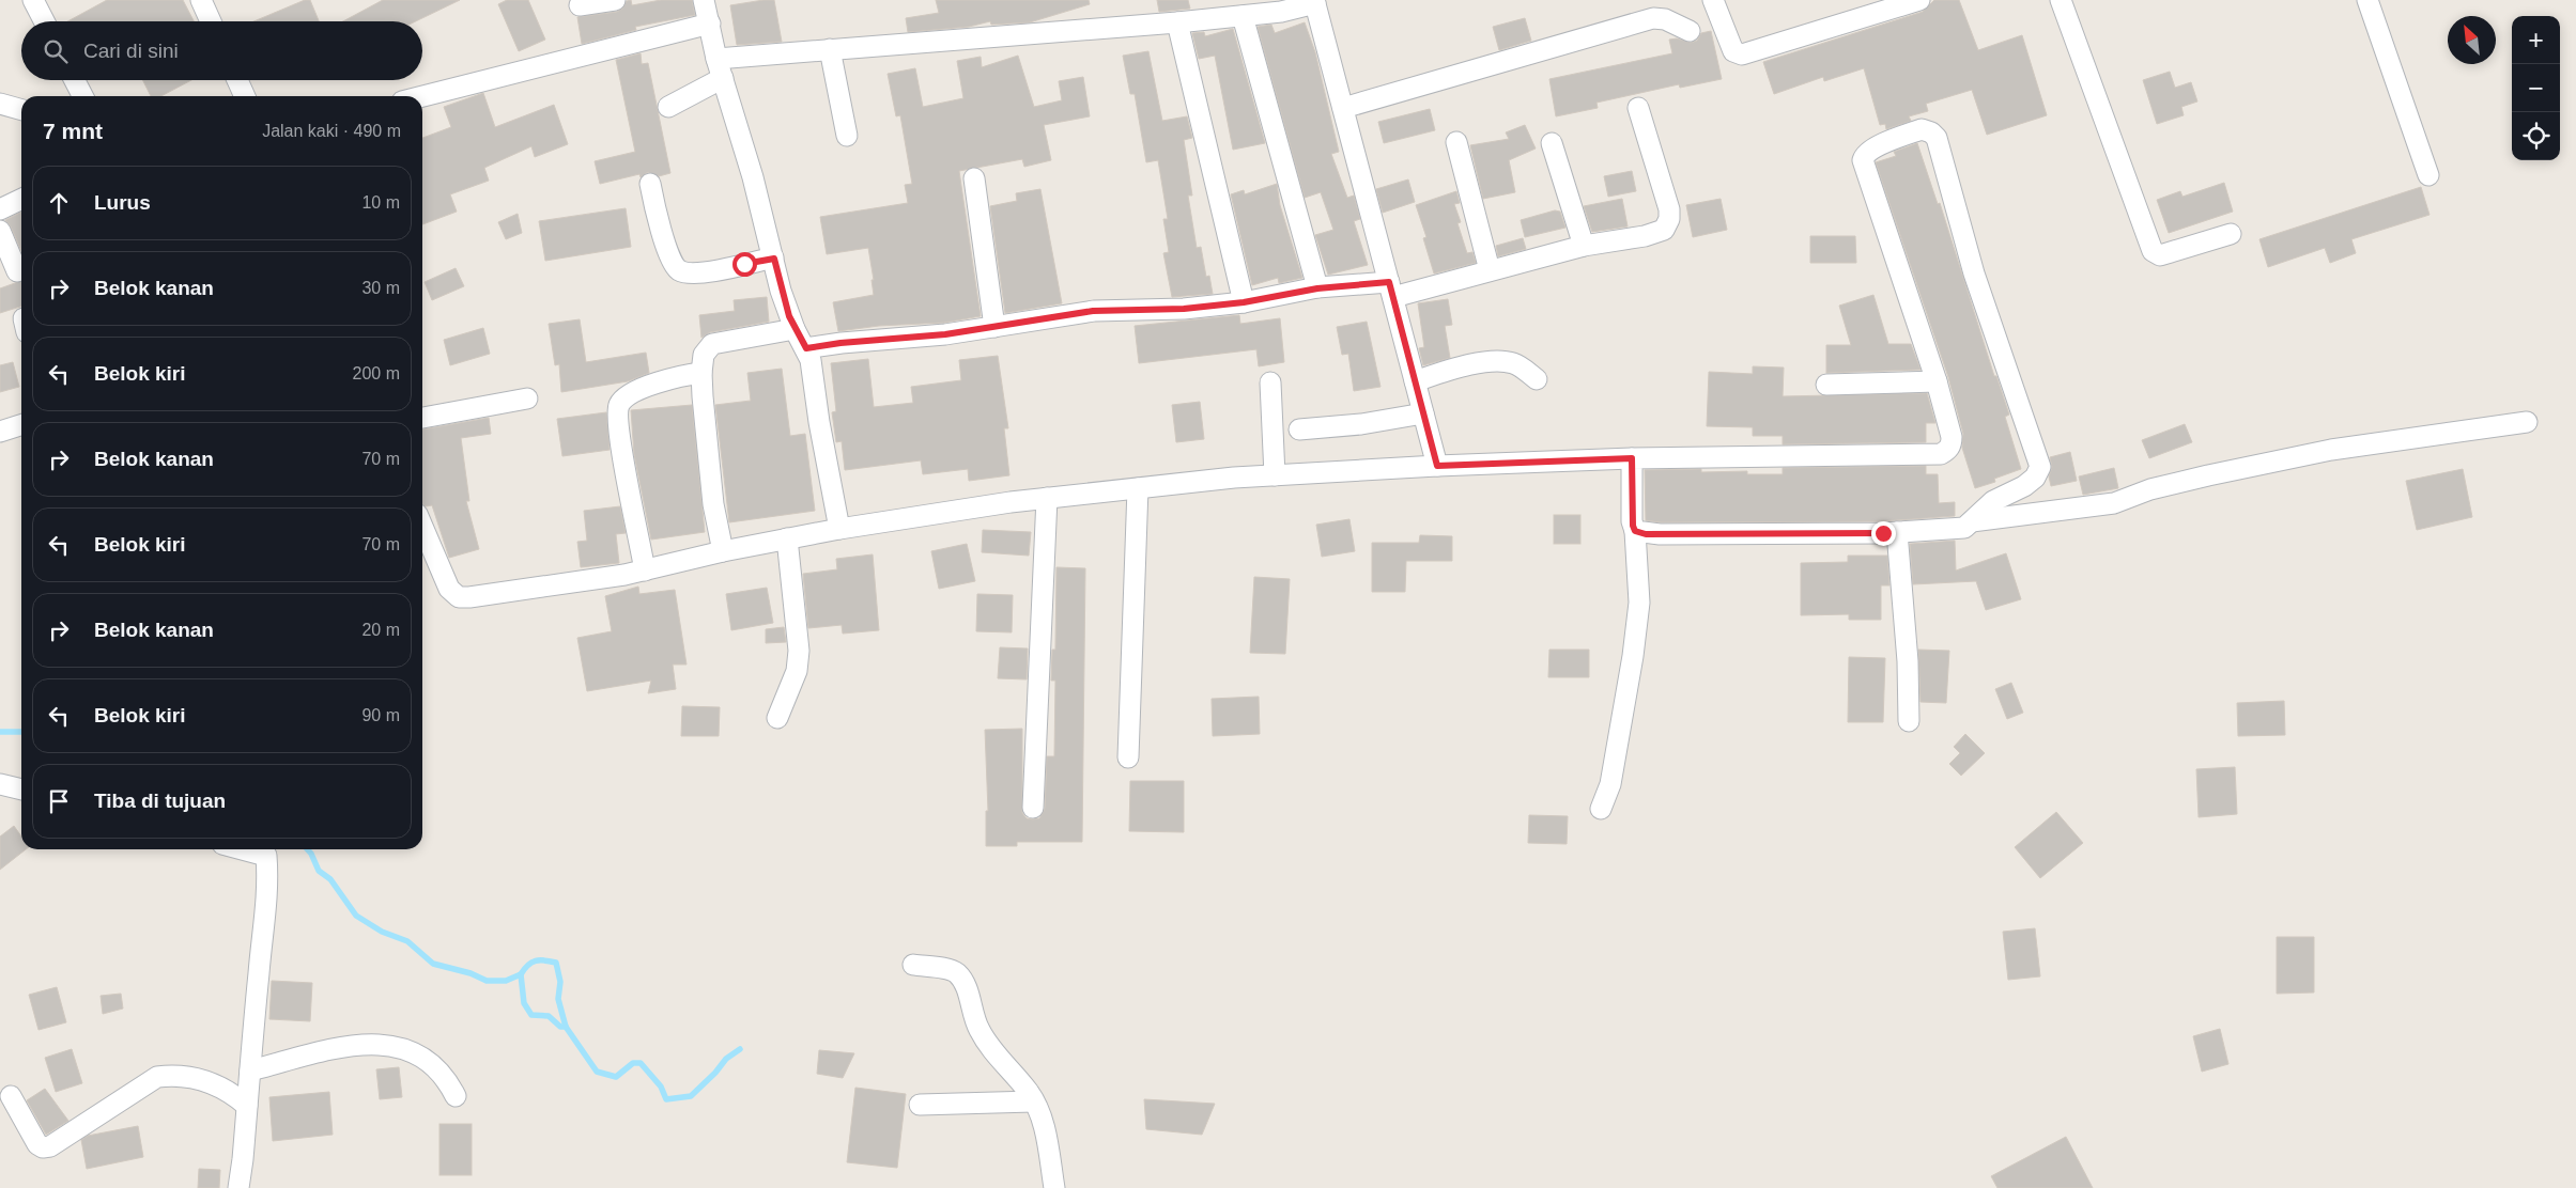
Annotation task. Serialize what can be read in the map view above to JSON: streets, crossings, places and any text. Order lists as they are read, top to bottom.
{
  "north": "top left",
  "page": {
    "map_buttons": ["+", "−"],
    "search": "Cari di sini",
    "heading": ["7 mnt", "Jalan kaki · 490 m"],
    "list": [
      ["Lurus", "10 m"],
      ["Belok kanan", "30 m"],
      ["Belok kiri", "200 m"],
      ["Belok kanan", "70 m"],
      ["Belok kiri", "70 m"],
      ["Belok kanan", "20 m"],
      ["Belok kiri", "90 m"],
      "Tiba di tujuan"
    ]
  }
}
